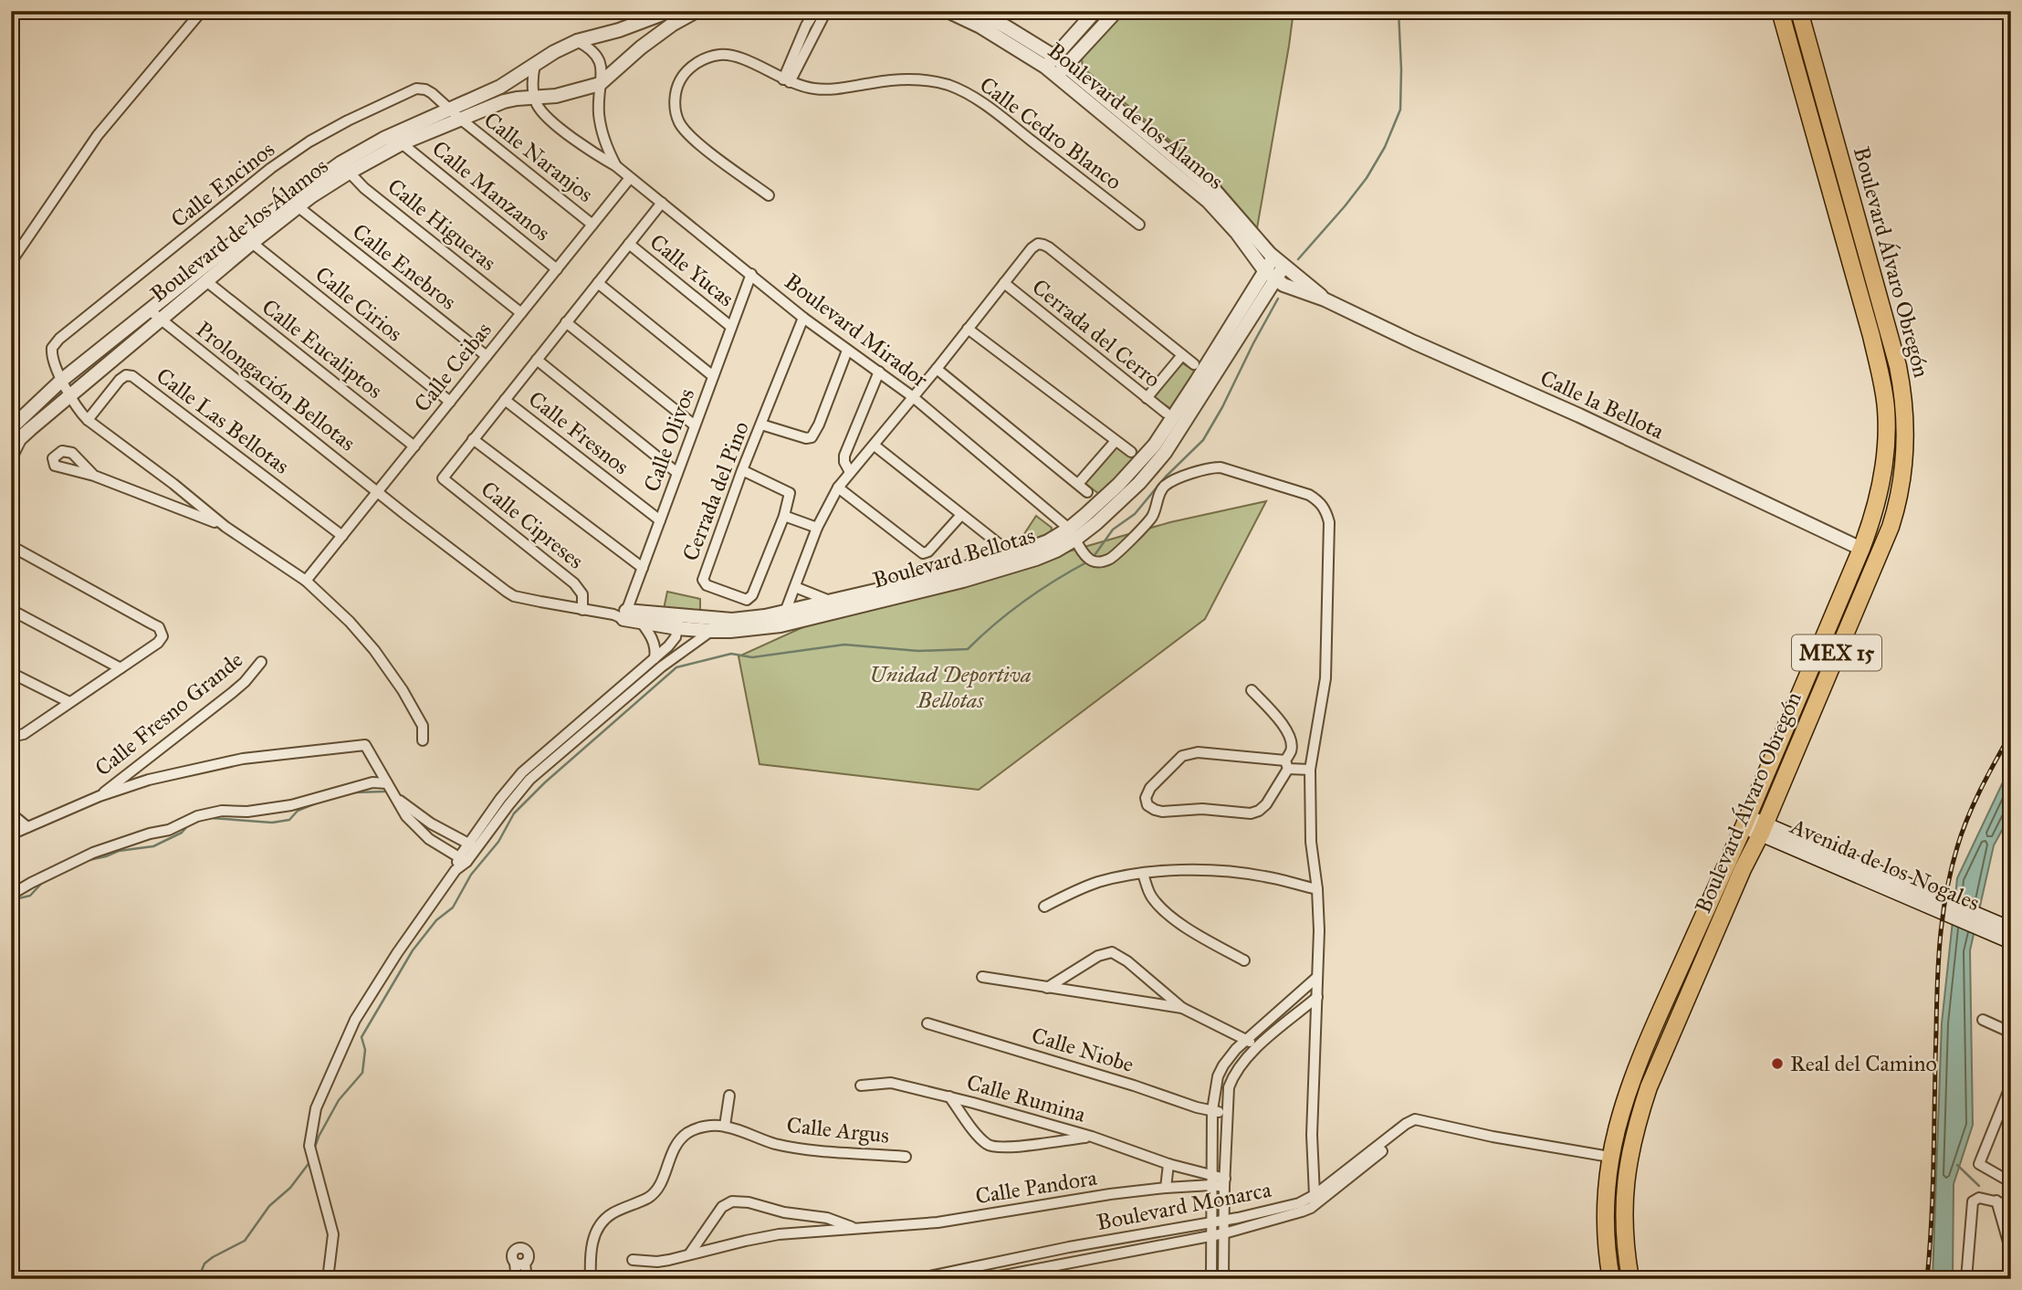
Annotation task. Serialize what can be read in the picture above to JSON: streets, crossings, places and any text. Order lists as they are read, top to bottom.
{
  "streets": {
    "highway": ["Boulevard Álvaro Obregón", "MEX 15"],
    "main road": ["Avenida de los Nogales"],
    "street": [
      "Boulevard de los Álamos",
      "Calle Cedro Blanco",
      "Calle Naranjos",
      "Calle Encinos",
      "Calle Manzanos",
      "Calle Higueras",
      "Calle Enebros",
      "Calle Yucas",
      "Calle Cirios",
      "Boulevard Mirador",
      "Cerrada del Cerro",
      "Calle Eucaliptos",
      "Calle Ceibas",
      "Prolongación Bellotas",
      "Calle la Bellota",
      "Calle Las Bellotas",
      "Calle Fresnos",
      "Calle Olivos",
      "Cerrada del Pino",
      "Calle Cipreses",
      "Boulevard Bellotas",
      "Calle Fresno Grande",
      "Calle Niobe",
      "Calle Rumina",
      "Calle Argus",
      "Calle Pandora",
      "Boulevard Monarca"
    ]
  },
  "crossings": [
    ["Boulevard de los Álamos", "Calle Naranjos"],
    ["Boulevard de los Álamos", "Calle Encinos"],
    ["Boulevard de los Álamos", "Calle Manzanos"],
    ["Boulevard de los Álamos", "Calle Higueras"],
    ["Boulevard de los Álamos", "Calle Enebros"],
    ["Boulevard de los Álamos", "Calle Cirios"],
    ["Boulevard de los Álamos", "Boulevard Mirador"],
    ["Boulevard de los Álamos", "Calle Eucaliptos"],
    ["Boulevard de los Álamos", "Prolongación Bellotas"],
    ["Boulevard de los Álamos", "Calle la Bellota"],
    ["Boulevard de los Álamos", "Boulevard Bellotas"],
    ["Calle Naranjos", "Calle Encinos"],
    ["Calle Naranjos", "Calle Ceibas"],
    ["Calle Manzanos", "Calle Ceibas"],
    ["Calle Higueras", "Calle Ceibas"],
    ["Boulevard Álvaro Obregón", "Calle la Bellota"],
    ["Boulevard Álvaro Obregón", "Avenida de los Nogales"],
    ["Boulevard Álvaro Obregón", "Boulevard Monarca"],
    ["Calle Enebros", "Calle Ceibas"],
    ["Calle Yucas", "Calle Olivos"],
    ["Calle Cirios", "Calle Ceibas"],
    ["Boulevard Mirador", "Calle Ceibas"],
    ["Boulevard Mirador", "Calle Olivos"],
    ["Boulevard Mirador", "Cerrada del Pino"],
    ["Boulevard Mirador", "Boulevard Bellotas"],
    ["Cerrada del Cerro", "Boulevard Bellotas"],
    ["Calle Eucaliptos", "Calle Ceibas"],
    ["Calle Ceibas", "Prolongación Bellotas"],
    ["Calle Ceibas", "Calle Las Bellotas"],
    ["Calle Ceibas", "Boulevard Bellotas"],
    ["Prolongación Bellotas", "Boulevard Bellotas"],
    ["Calle la Bellota", "Boulevard Bellotas"],
    ["Calle Fresnos", "Calle Olivos"],
    ["Calle Olivos", "Boulevard Bellotas"],
    ["Calle Cipreses", "Boulevard Bellotas"],
    ["Calle Rumina", "Calle Pandora"]
  ],
  "parks": ["Unidad Deportiva Bellotas"],
  "places": ["Real del Camino"]
}
